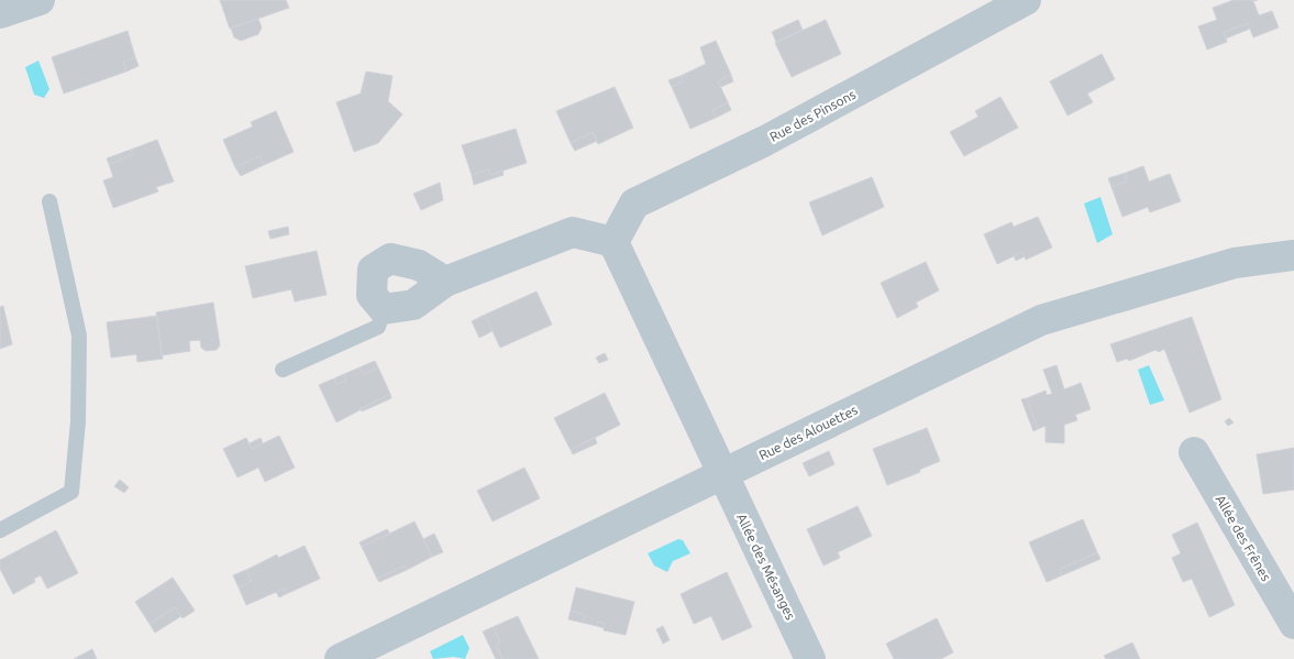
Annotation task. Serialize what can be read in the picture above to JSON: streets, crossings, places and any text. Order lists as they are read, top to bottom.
{
  "streets": {
    "street": [
      "Rue des Pinsons",
      "Rue des Alouettes",
      "Allée des Frênes",
      "Allée des Mésanges"
    ]
  },
  "crossings": [
    ["Rue des Alouettes", "Allée des Mésanges"]
  ]
}
